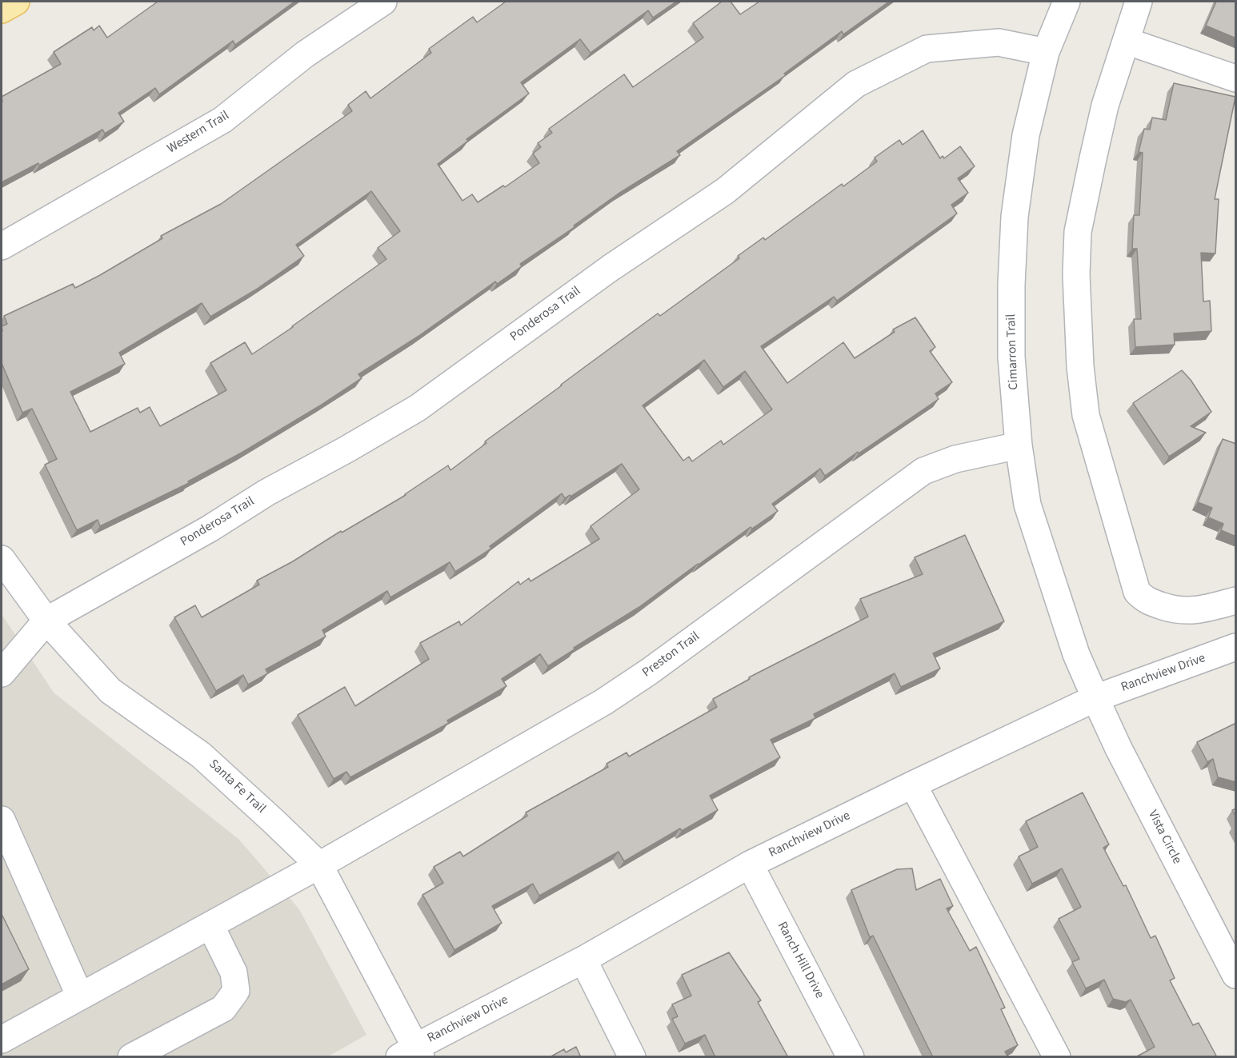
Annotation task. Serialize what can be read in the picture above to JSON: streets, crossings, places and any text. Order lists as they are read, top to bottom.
{
  "streets": {
    "street": [
      "Western Trail",
      "Ponderosa Trail",
      "Cimarron Trail",
      "Preston Trail",
      "Ranchview Drive",
      "Santa Fe Trail",
      "Vista Circle",
      "Ranch Hill Drive"
    ]
  },
  "crossings": [
    ["Ponderosa Trail", "Cimarron Trail"],
    ["Ponderosa Trail", "Santa Fe Trail"],
    ["Cimarron Trail", "Preston Trail"],
    ["Cimarron Trail", "Ranchview Drive"],
    ["Cimarron Trail", "Vista Circle"],
    ["Preston Trail", "Santa Fe Trail"],
    ["Ranchview Drive", "Santa Fe Trail"],
    ["Ranchview Drive", "Vista Circle"],
    ["Ranchview Drive", "Ranch Hill Drive"]
  ]
}
